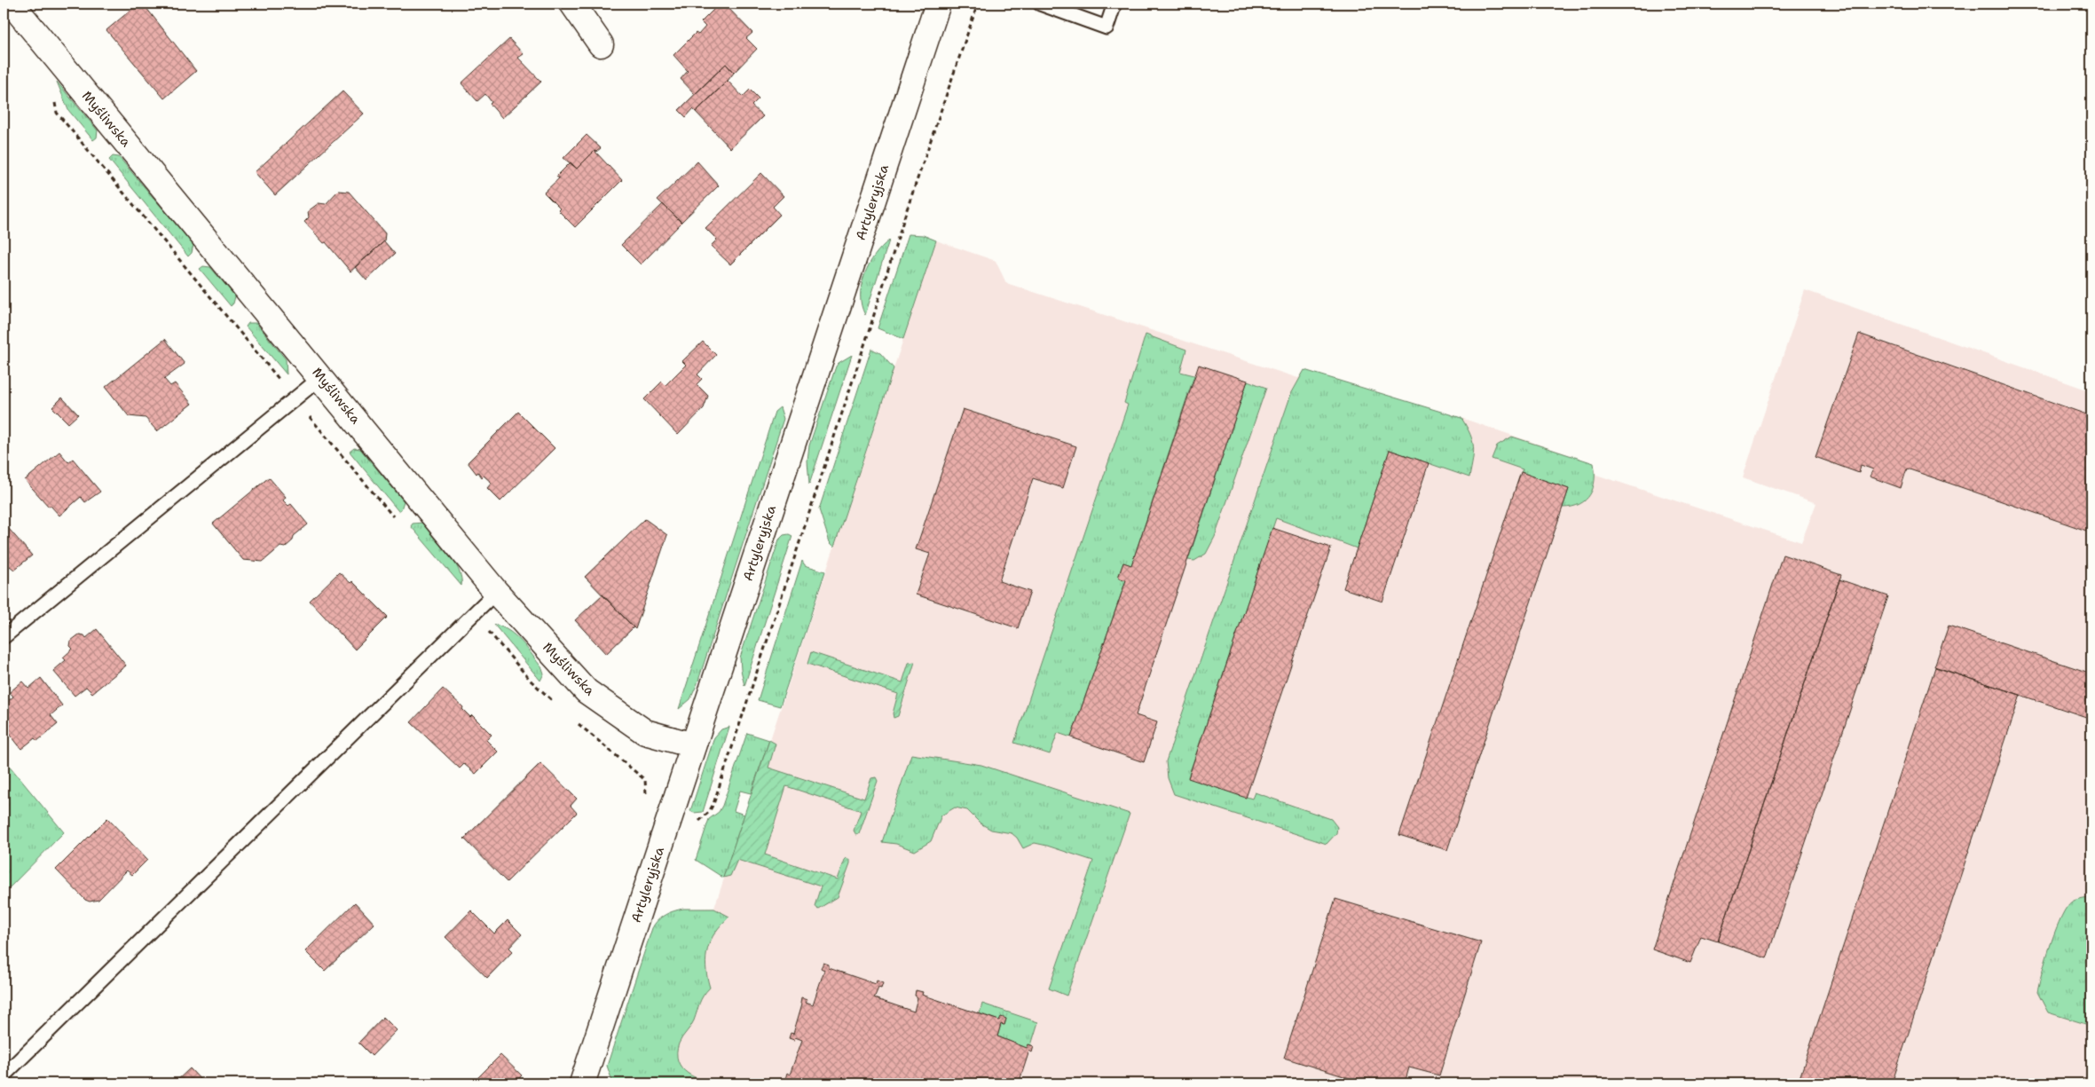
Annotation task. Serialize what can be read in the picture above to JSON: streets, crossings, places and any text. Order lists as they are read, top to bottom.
{
  "streets": {
    "street": ["Myśliwska", "Artyleryjska"]
  },
  "crossings": [
    ["Myśliwska", "Artyleryjska"]
  ]
}
